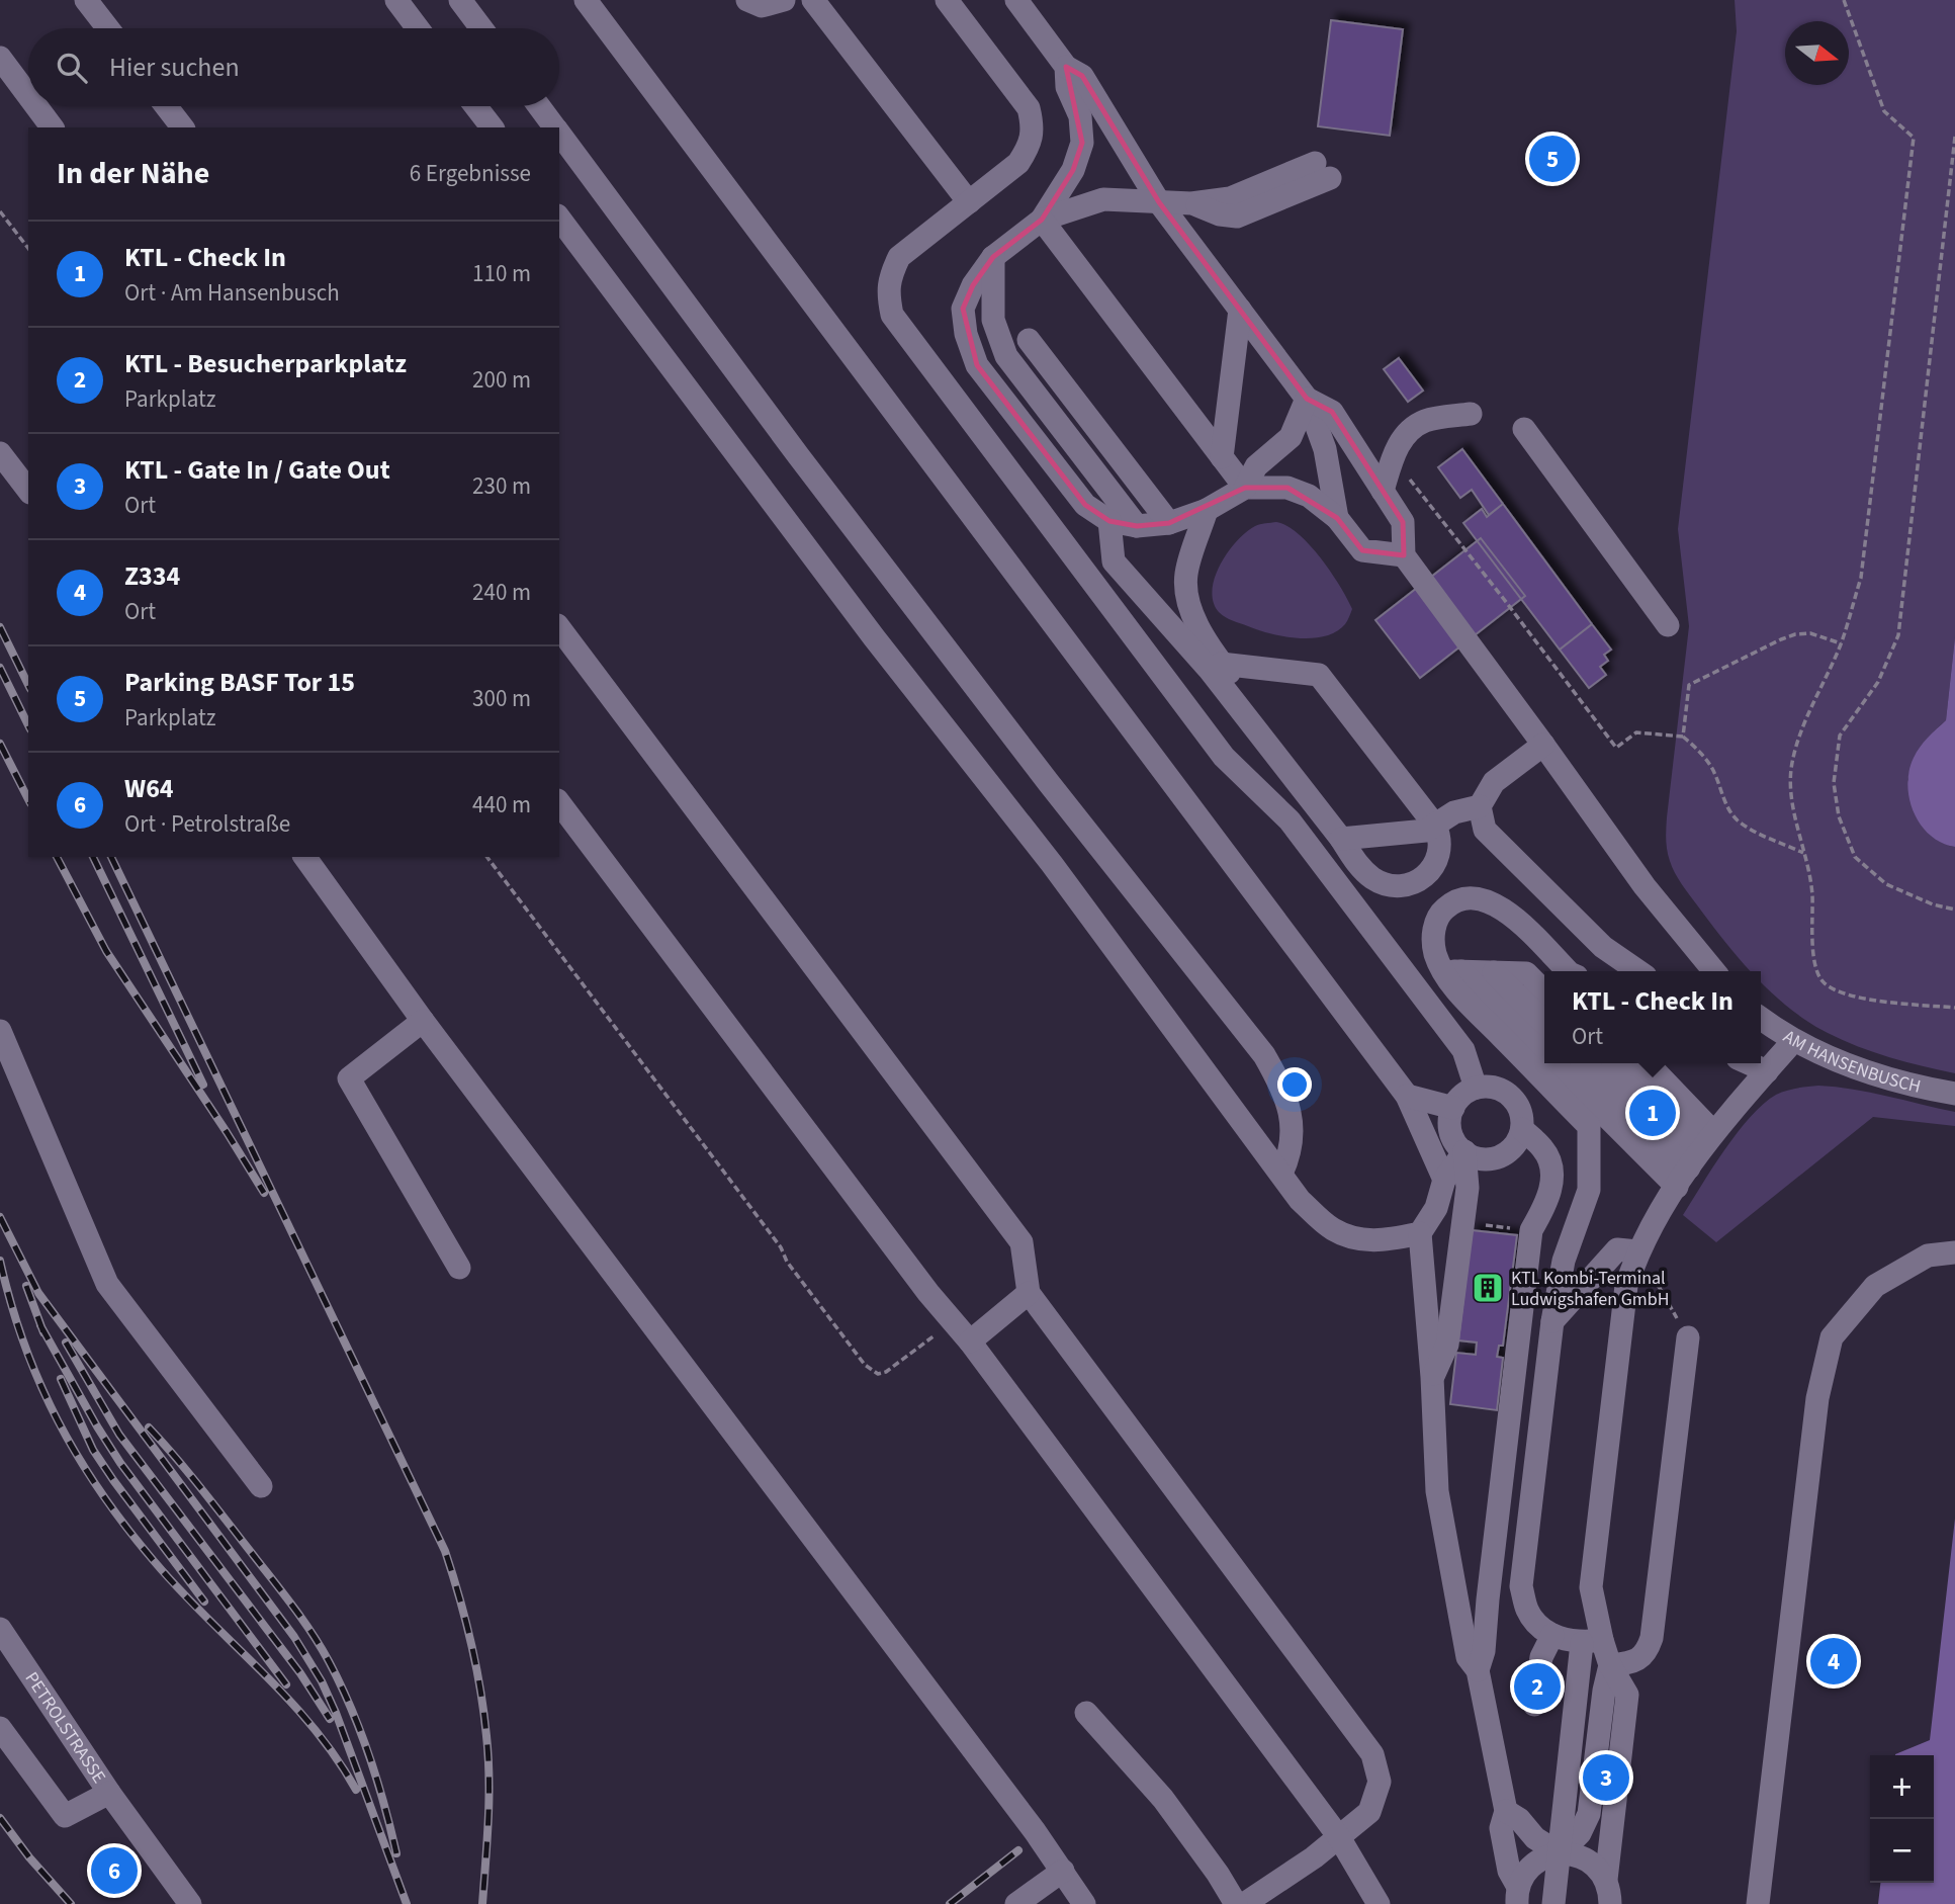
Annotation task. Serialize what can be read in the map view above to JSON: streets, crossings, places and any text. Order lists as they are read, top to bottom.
{
  "streets": {
    "street": ["AM HANSENBUSCH", "PETROLSTRASSE"]
  },
  "places": {
    "building": ["KTL Kombi-Terminal Ludwigshafen GmbH"]
  },
  "north": "right",
  "page": {
    "search": "Hier suchen",
    "heading": ["In der Nähe", "6 Ergebnisse"],
    "pins": [
      "5",
      "1",
      "4",
      "2",
      "3",
      "6"
    ],
    "list": [
      {
        "mark": "1",
        "name": "KTL - Check In",
        "note": "Ort · Am Hansenbusch",
        "value": "110 m"
      },
      {
        "mark": "2",
        "name": "KTL - Besucherparkplatz",
        "note": "Parkplatz",
        "value": "200 m"
      },
      {
        "mark": "3",
        "name": "KTL - Gate In / Gate Out",
        "note": "Ort",
        "value": "230 m"
      },
      {
        "mark": "4",
        "name": "Z334",
        "note": "Ort",
        "value": "240 m"
      },
      {
        "mark": "5",
        "name": "Parking BASF Tor 15",
        "note": "Parkplatz",
        "value": "300 m"
      },
      {
        "mark": "6",
        "name": "W64",
        "note": "Ort · Petrolstraße",
        "value": "440 m"
      }
    ],
    "popup": ["KTL - Check In", "Ort"],
    "map_buttons": ["+", "−"]
  }
}
